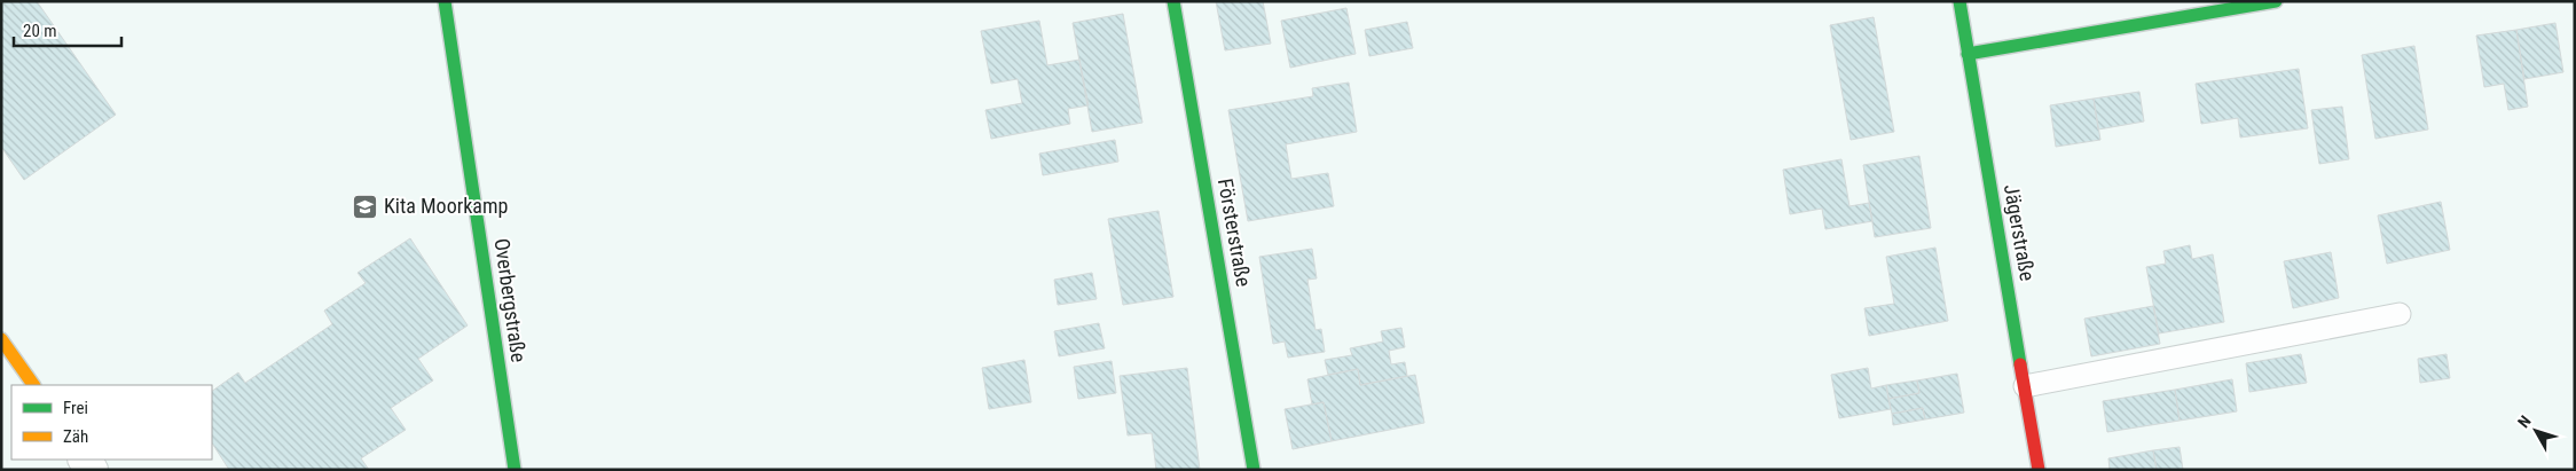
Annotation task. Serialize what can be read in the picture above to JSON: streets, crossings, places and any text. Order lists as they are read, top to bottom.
{
  "streets": {
    "street": ["Försterstraße", "Jägerstraße", "Overbergstraße"]
  },
  "places": {
    "school or university": ["Kita Moorkamp"]
  },
  "legend": ["Frei", "Zäh"],
  "scale_bar": "20 m",
  "north": "top left"
}
